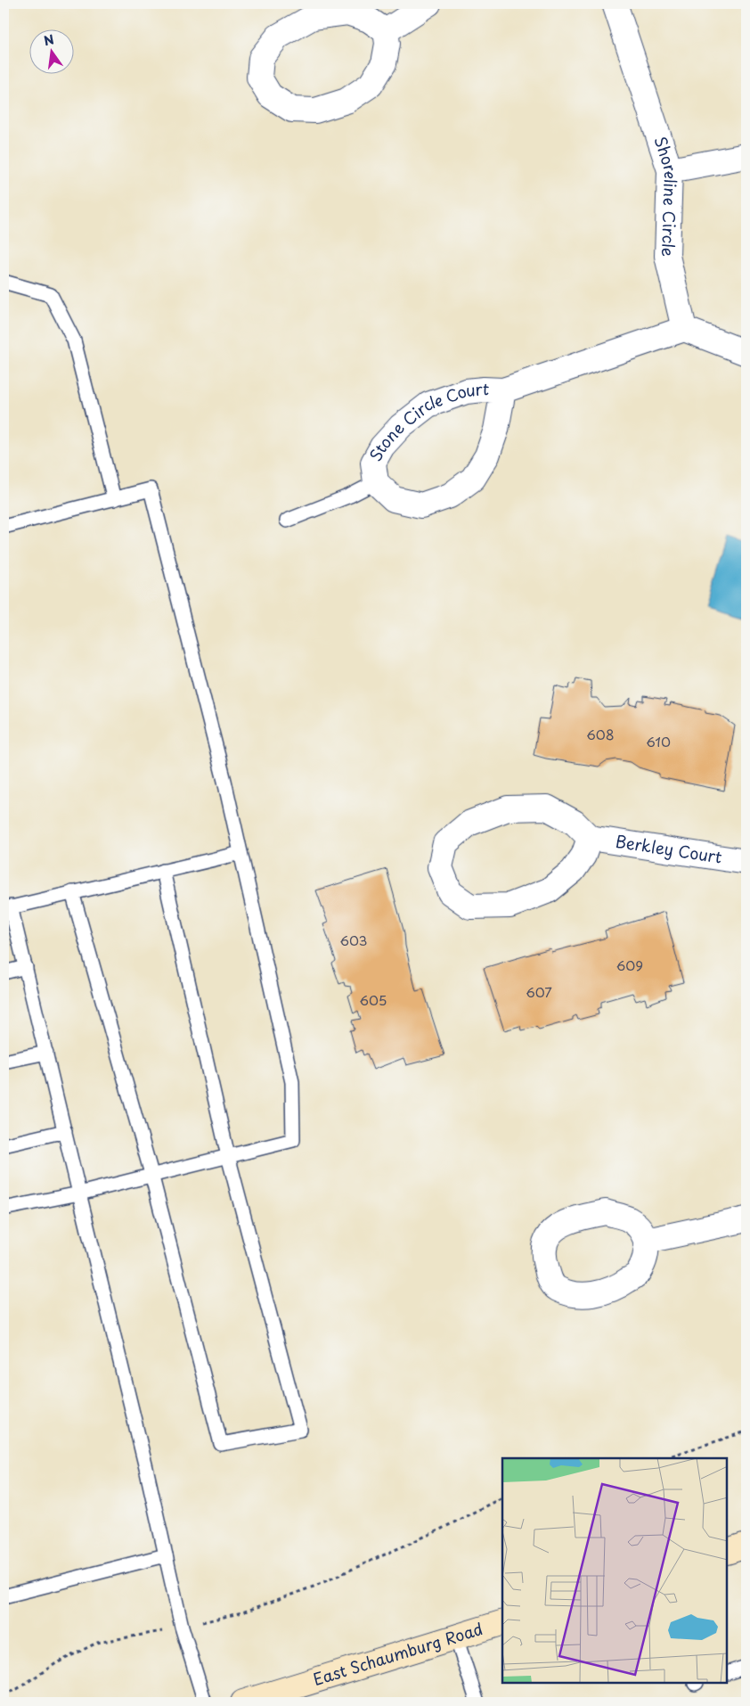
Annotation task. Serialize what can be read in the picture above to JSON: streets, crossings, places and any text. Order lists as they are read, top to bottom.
{
  "streets": {
    "main road": ["East Schaumburg Road"],
    "street": ["Shoreline Circle", "Stone Circle Court", "Berkley Court"]
  },
  "crossings": [
    ["Shoreline Circle", "Stone Circle Court"]
  ],
  "house_numbers": [
    "608",
    "610",
    "603",
    "609",
    "607",
    "605"
  ],
  "north": "top"
}
